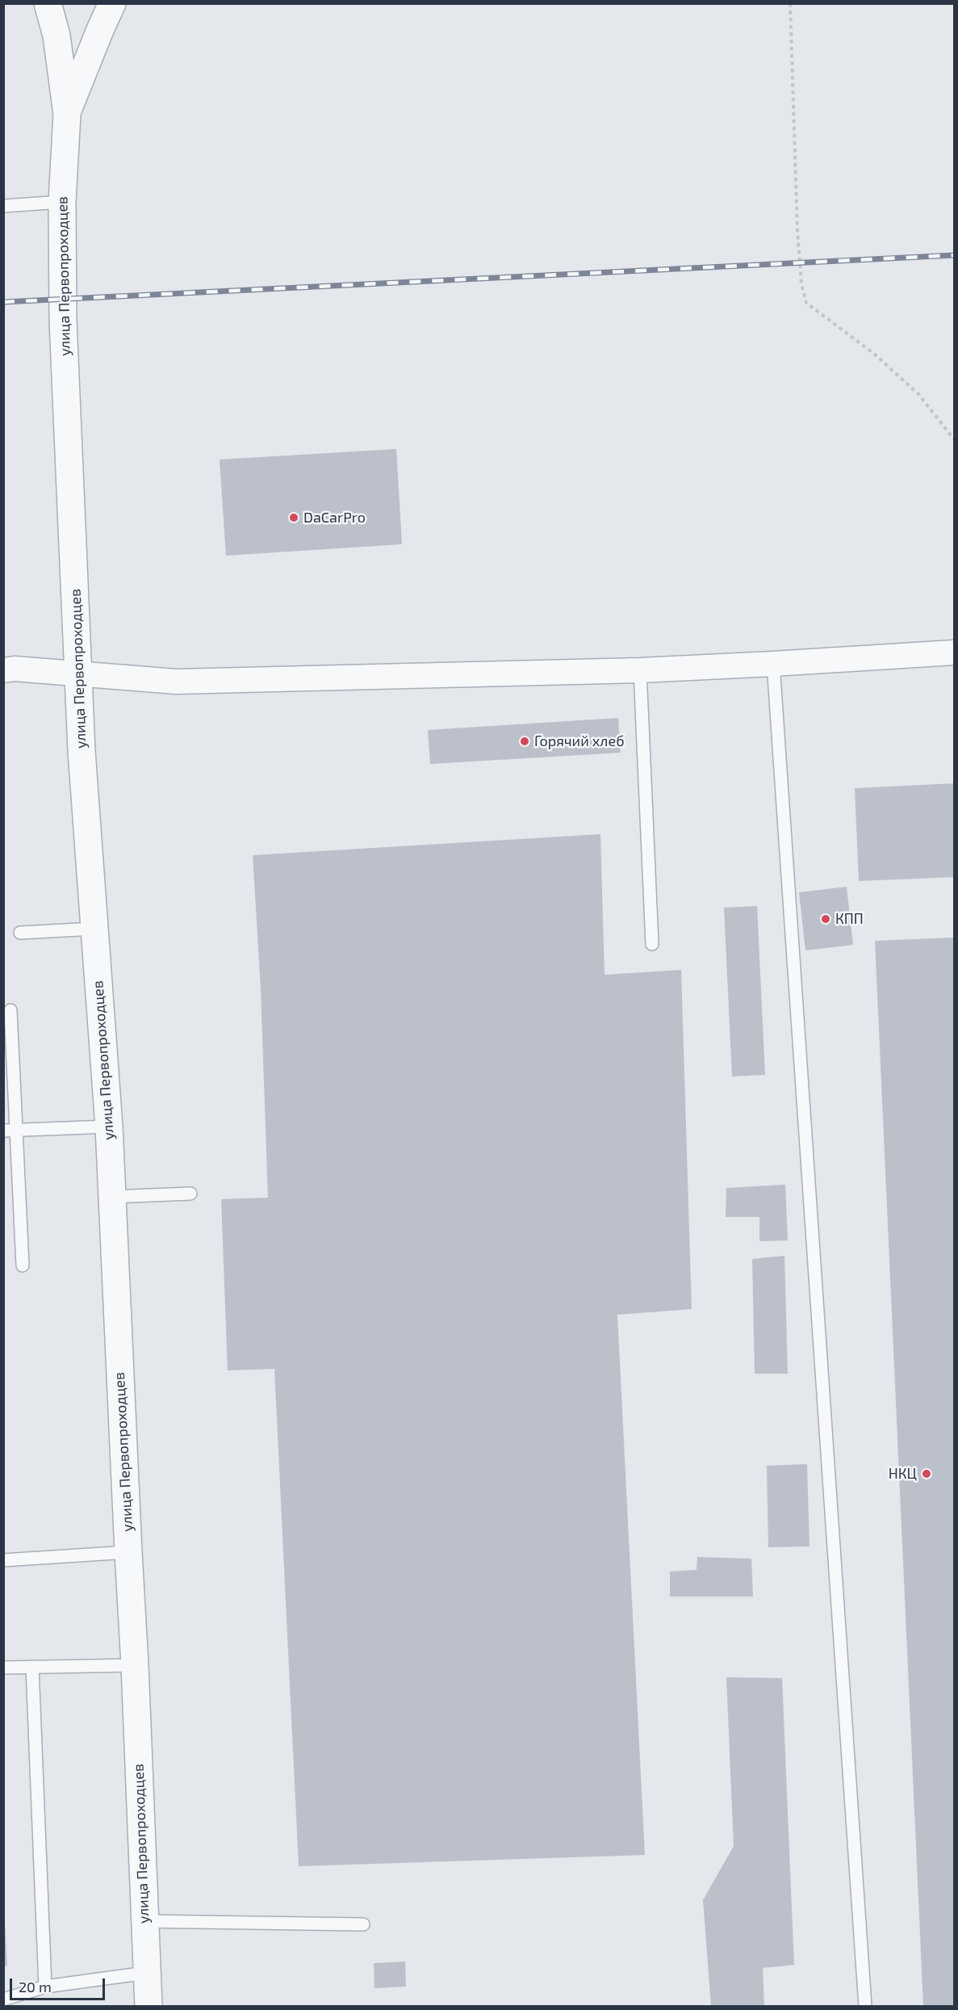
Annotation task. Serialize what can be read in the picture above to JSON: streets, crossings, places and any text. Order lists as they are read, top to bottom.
{
  "streets": {
    "street": ["улица Первопроходцев"]
  },
  "places": [
    "DaCarPro",
    "Горячий хлеб",
    "КПП",
    "НКЦ"
  ],
  "scale_bar": "20 m"
}
